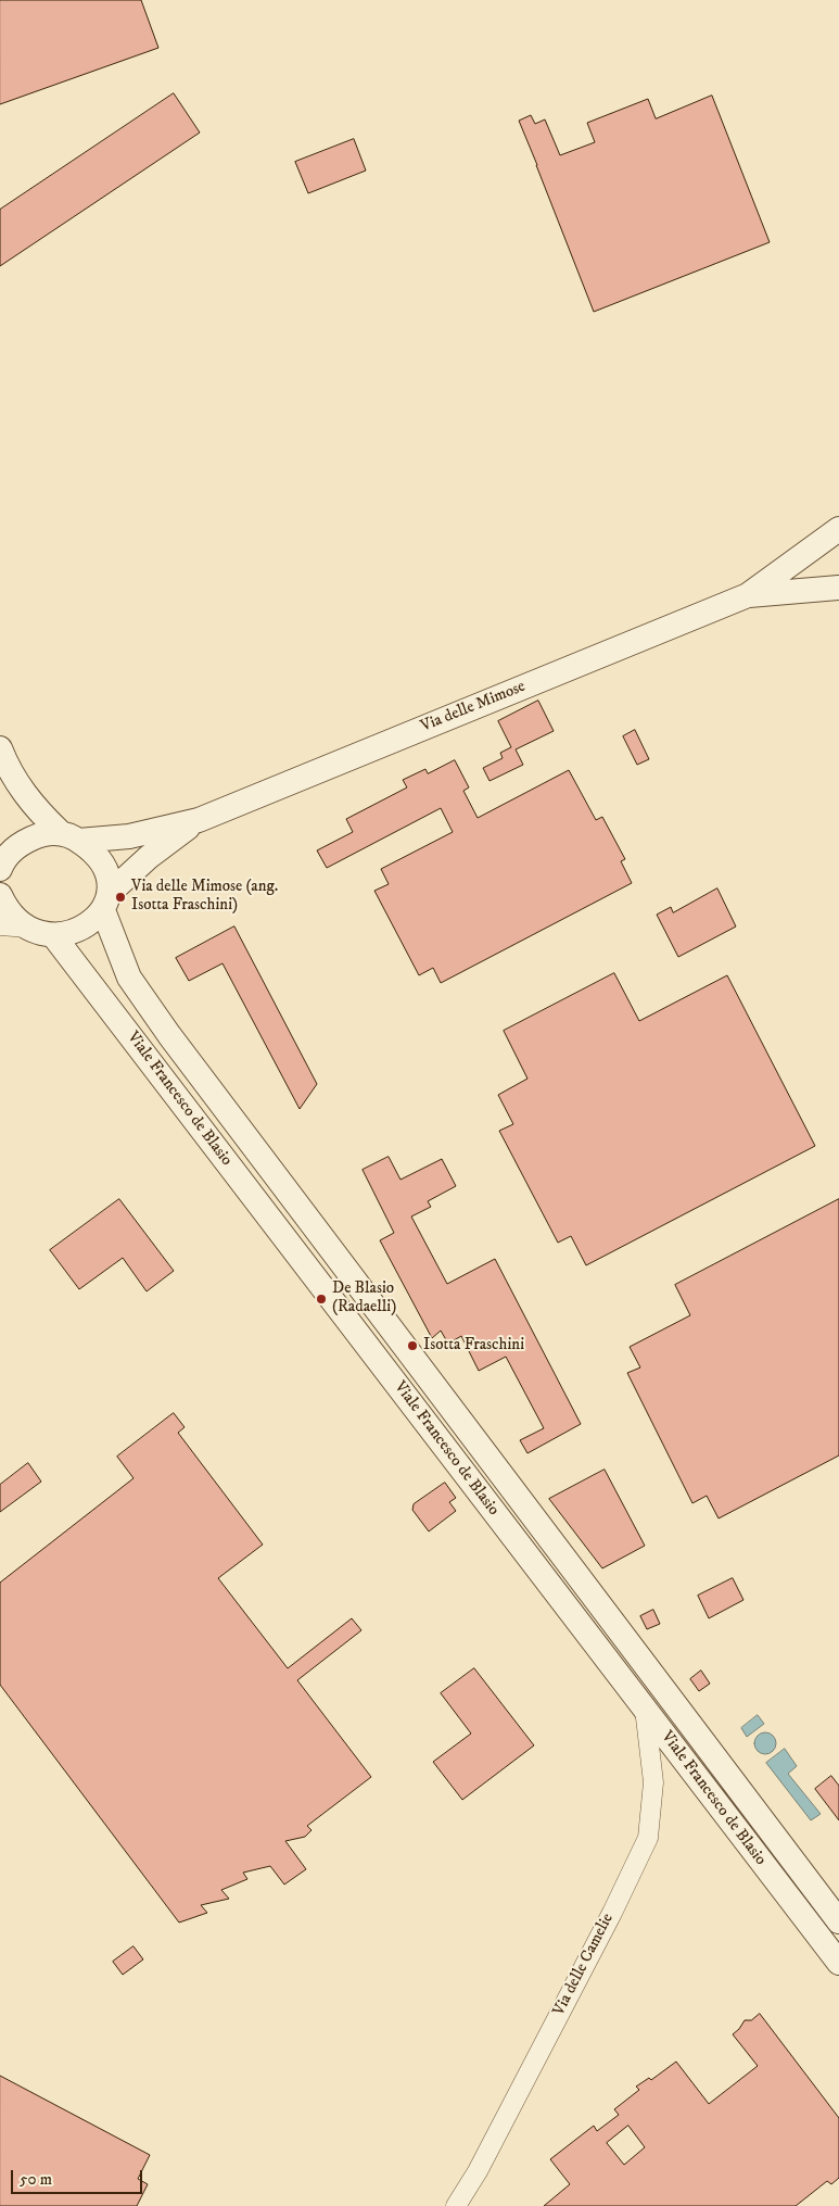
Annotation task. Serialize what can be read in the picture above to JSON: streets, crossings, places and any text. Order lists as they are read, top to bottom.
{
  "streets": {
    "street": ["Via delle Mimose", "Viale Francesco de Blasio", "Via delle Camelie"]
  },
  "crossings": [
    ["Via delle Mimose", "Viale Francesco de Blasio"],
    ["Viale Francesco de Blasio", "Via delle Camelie"]
  ],
  "places": ["Via delle Mimose (ang. Isotta Fraschini)", "De Blasio (Radaelli)", "Isotta Fraschini"],
  "scale_bar": "50 m"
}
